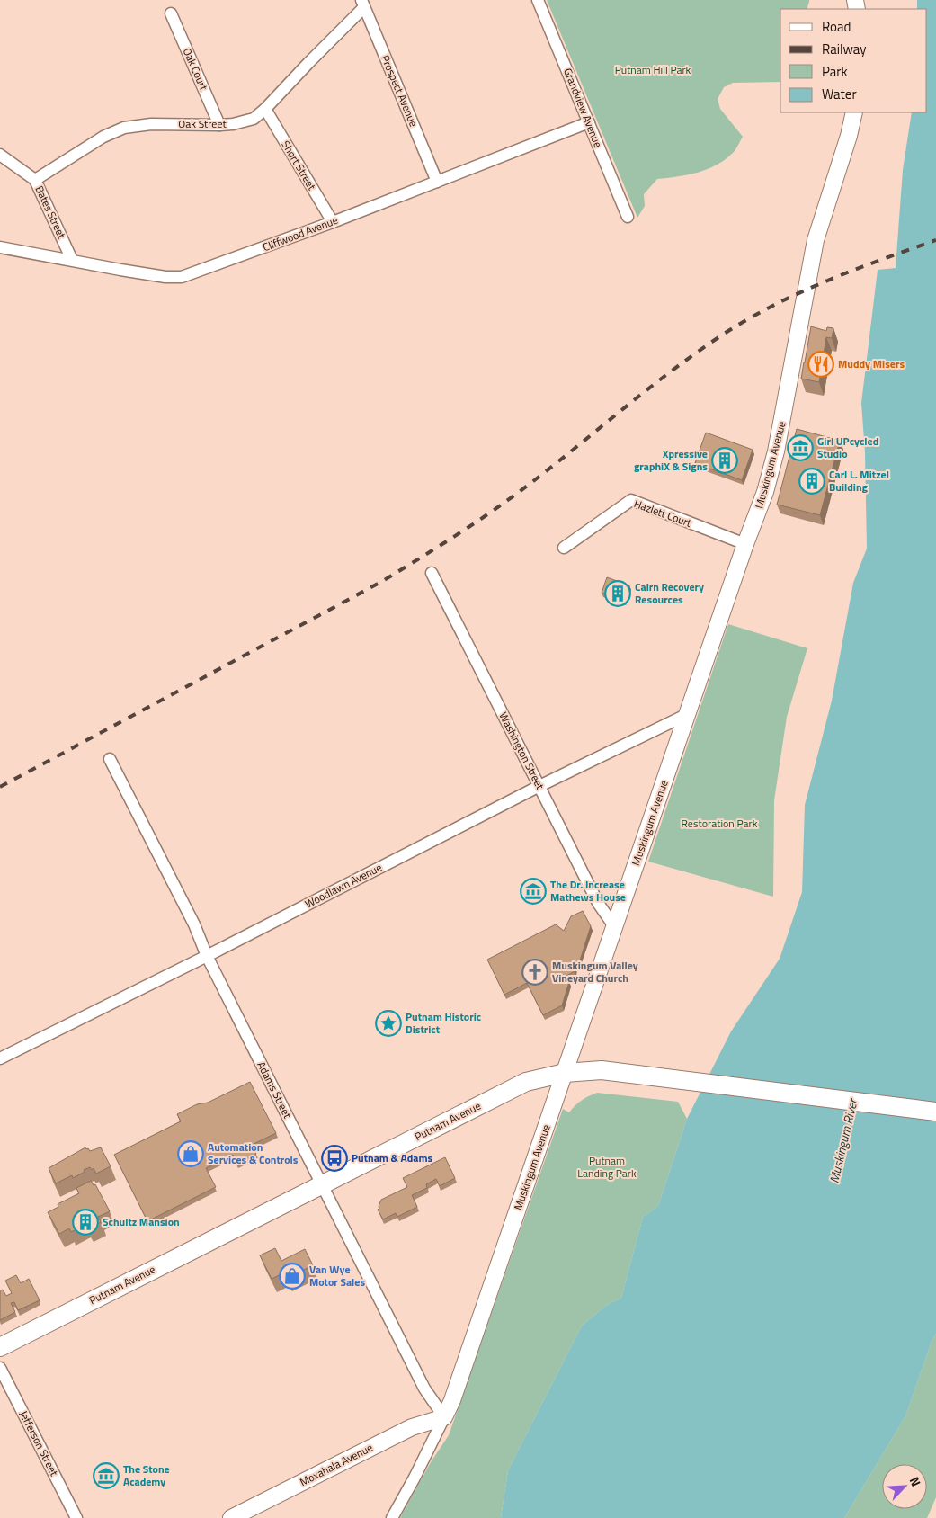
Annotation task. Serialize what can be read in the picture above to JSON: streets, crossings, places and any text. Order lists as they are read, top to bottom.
{
  "streets": {
    "main road": ["Putnam Avenue"],
    "street": [
      "Oak Court",
      "Prospect Avenue",
      "Grandview Avenue",
      "Oak Street",
      "Short Street",
      "Bates Street",
      "Cliffwood Avenue",
      "Muskingum Avenue",
      "Hazlett Court",
      "Washington Street",
      "Woodlawn Avenue",
      "Adams Street",
      "Jefferson Street",
      "Moxahala Avenue"
    ]
  },
  "crossings": [
    ["Oak Court", "Oak Street"],
    ["Prospect Avenue", "Oak Street"],
    ["Prospect Avenue", "Cliffwood Avenue"],
    ["Grandview Avenue", "Cliffwood Avenue"],
    ["Oak Street", "Short Street"],
    ["Oak Street", "Bates Street"],
    ["Short Street", "Cliffwood Avenue"],
    ["Bates Street", "Cliffwood Avenue"],
    ["Muskingum Avenue", "Hazlett Court"],
    ["Muskingum Avenue", "Washington Street"],
    ["Muskingum Avenue", "Woodlawn Avenue"],
    ["Muskingum Avenue", "Adams Street"],
    ["Muskingum Avenue", "Putnam Avenue"],
    ["Muskingum Avenue", "Moxahala Avenue"],
    ["Washington Street", "Woodlawn Avenue"],
    ["Woodlawn Avenue", "Adams Street"],
    ["Adams Street", "Putnam Avenue"],
    ["Adams Street", "Moxahala Avenue"]
  ],
  "water": ["Muskingum River"],
  "parks": ["Putnam Hill Park", "Restoration Park", "Putnam Landing Park"],
  "places": {
    "restaurant": ["Muddy Misers"],
    "museum": ["Girl UPcycled Studio", "The Dr. Increase Mathews House", "The Stone Academy"],
    "building": [
      "Xpressive graphiX & Signs",
      "Carl L. Mitzel Building",
      "Cairn Recovery Resources",
      "Schultz Mansion"
    ],
    "church": ["Muskingum Valley Vineyard Church"],
    "place": ["Putnam Historic District"],
    "shop": ["Automation Services & Controls", "Van Wye Motor Sales"],
    "bus stop": ["Putnam & Adams"]
  },
  "legend": [
    "Road",
    "Railway",
    "Park",
    "Water"
  ],
  "north": "top right"
}
